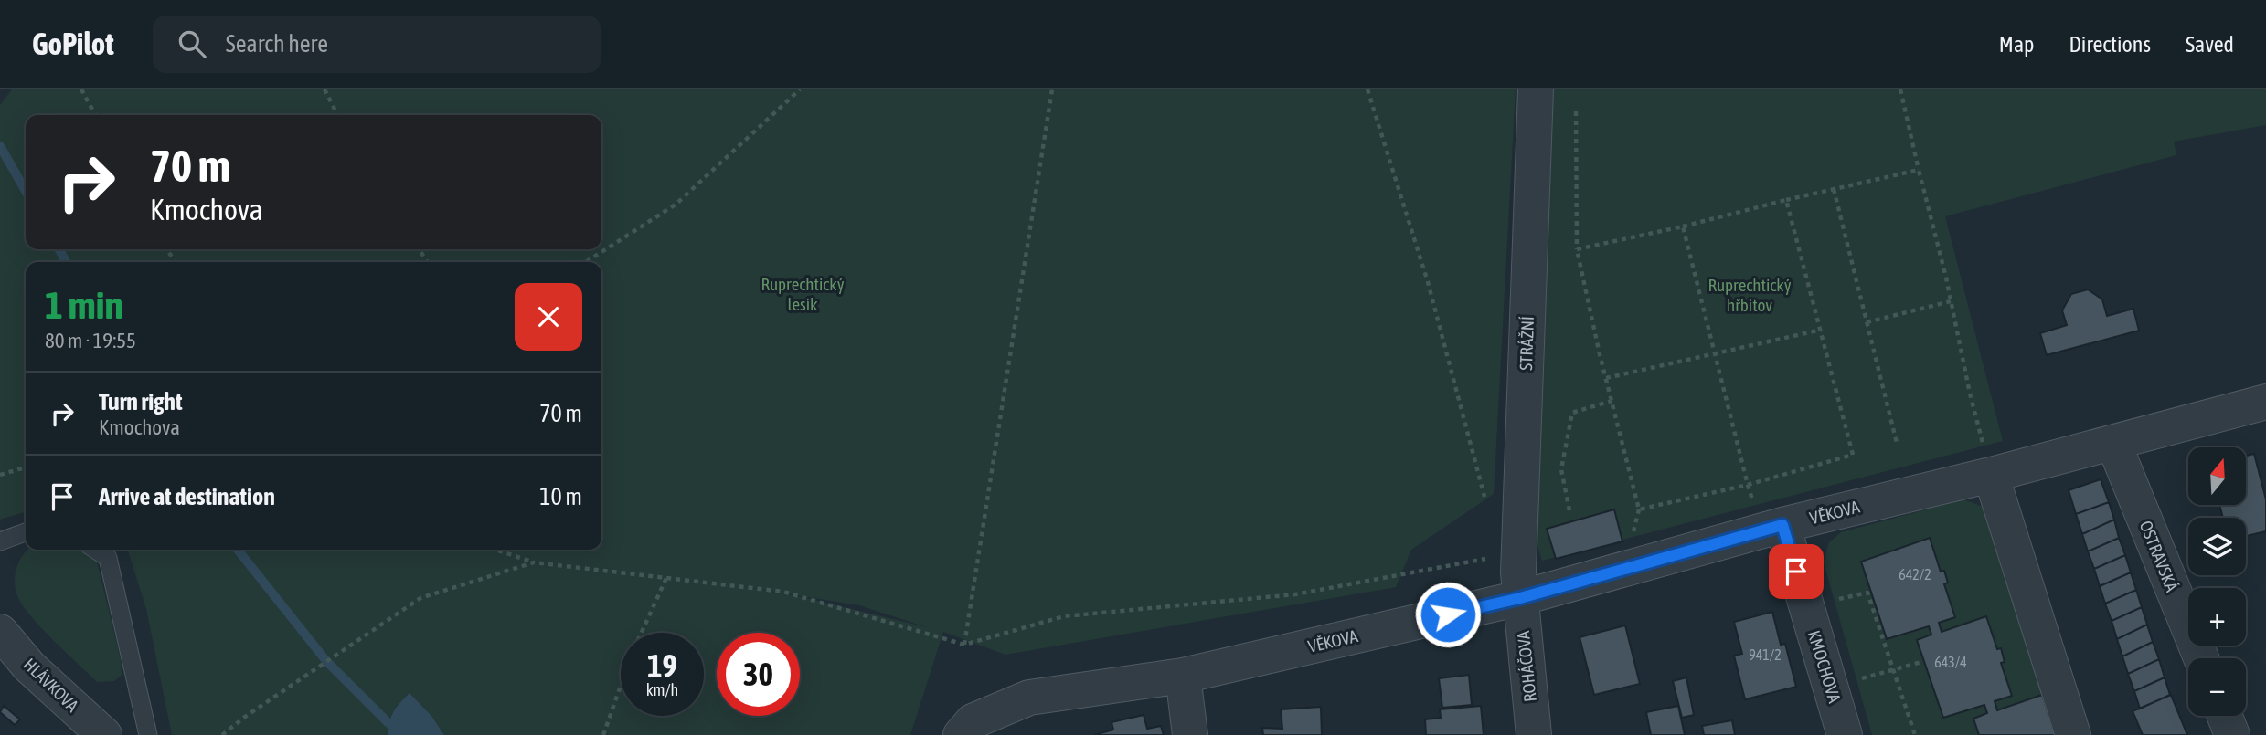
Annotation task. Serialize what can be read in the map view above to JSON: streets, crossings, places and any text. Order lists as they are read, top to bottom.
{
  "streets": {
    "street": [
      "STRÁŽNÍ",
      "VĚKOVA",
      "OSTRAVSKÁ",
      "ROHÁČOVA",
      "KMOCHOVA",
      "HLÁVKOVA"
    ]
  },
  "crossings": [
    ["STRÁŽNÍ", "VĚKOVA"],
    ["STRÁŽNÍ", "ROHÁČOVA"],
    ["VĚKOVA", "OSTRAVSKÁ"],
    ["VĚKOVA", "ROHÁČOVA"],
    ["VĚKOVA", "KMOCHOVA"]
  ],
  "parks": ["Ruprechtický lesík", "Ruprechtický hřbitov"],
  "house_numbers": ["642/2", "941/2", "643/4"],
  "north": "top",
  "page": {
    "header": "GoPilot",
    "search": "Search here",
    "nav": ["Map", "Directions", "Saved"],
    "turn": ["70 m", "Kmochova"],
    "heading": ["1 min", "80 m · 19:55"],
    "list": [
      {
        "name": "Turn right",
        "note": "Kmochova",
        "value": "70 m"
      },
      {
        "name": "Arrive at destination",
        "value": "10 m"
      }
    ],
    "map_buttons": ["+", "−"],
    "speed": "19 km/h",
    "limit": "30"
  }
}
